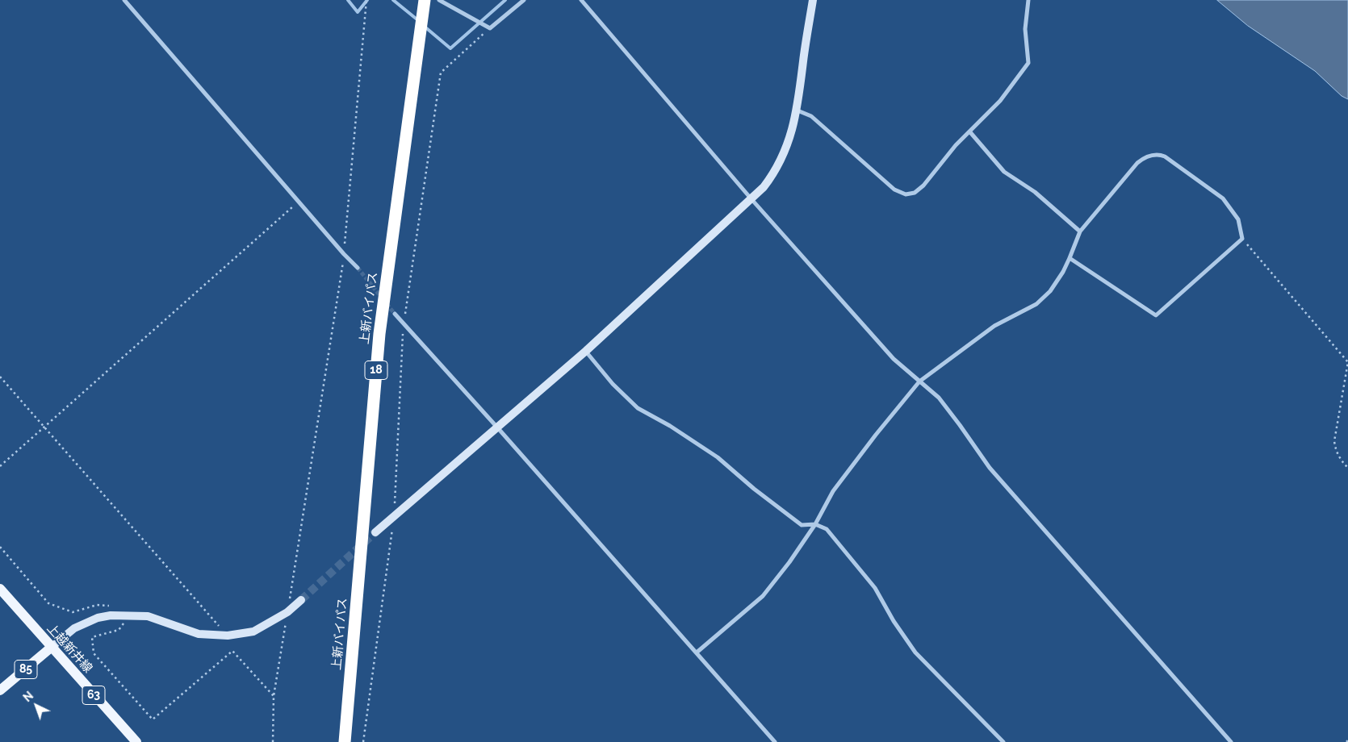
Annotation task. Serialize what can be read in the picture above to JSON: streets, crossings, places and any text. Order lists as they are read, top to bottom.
{
  "streets": {
    "highway": ["上新バイパス", "18"],
    "main road": ["上越新井線", "85", "63"]
  },
  "crossings": [
    ["上越新井線", "85"]
  ],
  "north": "top left"
}
